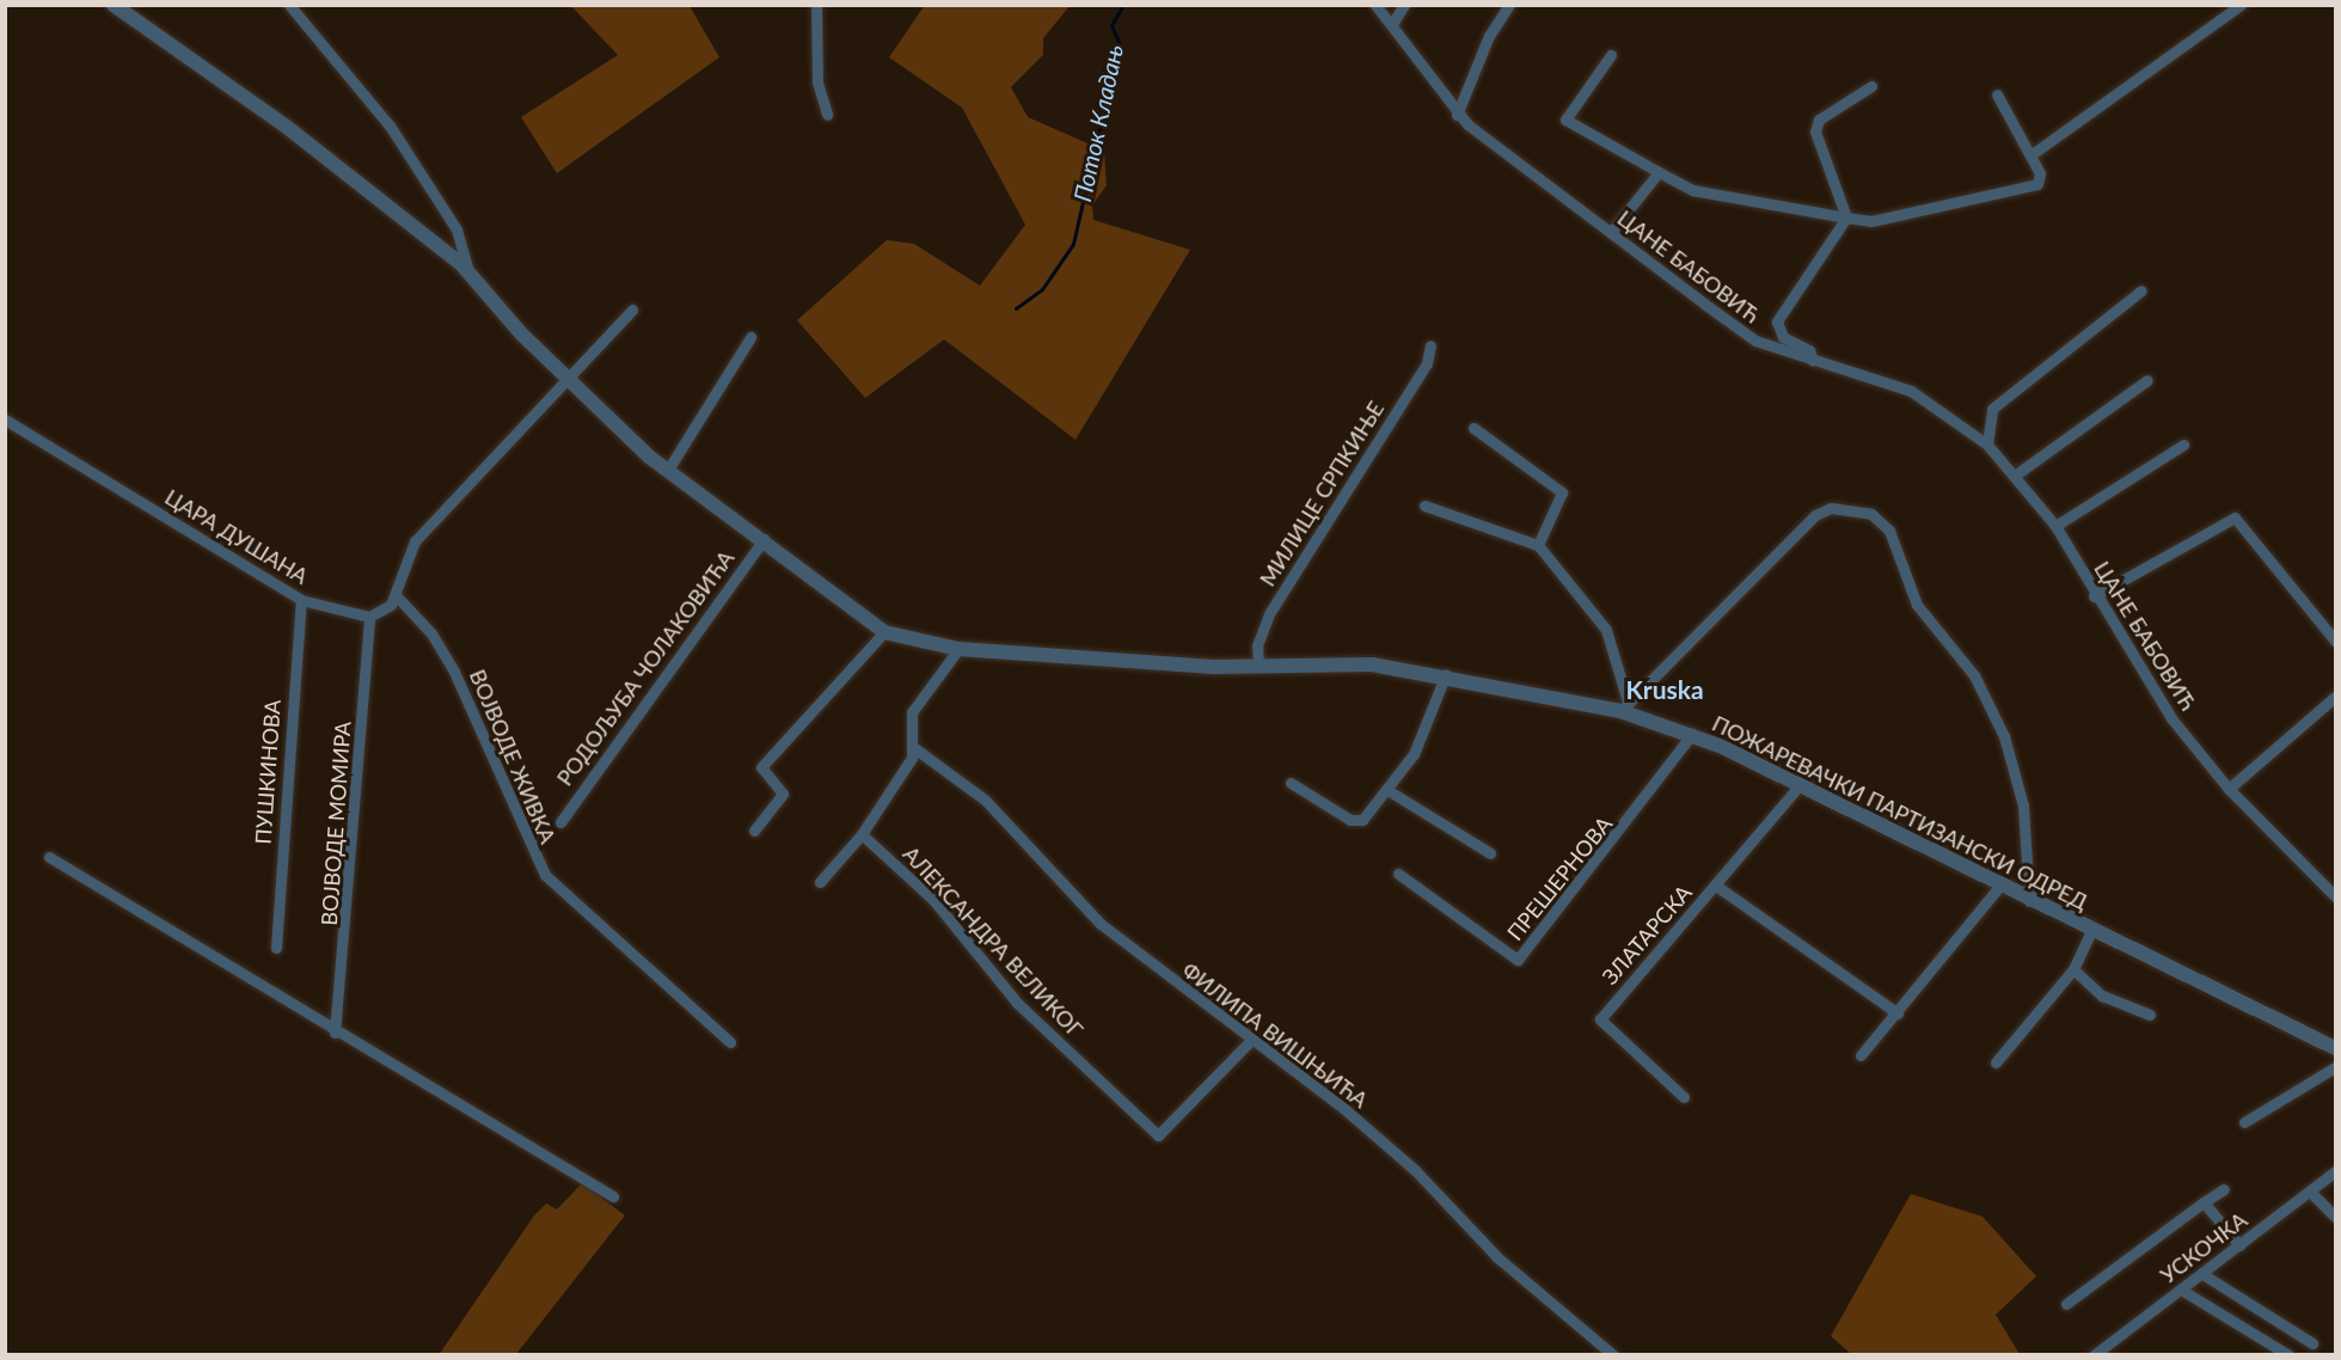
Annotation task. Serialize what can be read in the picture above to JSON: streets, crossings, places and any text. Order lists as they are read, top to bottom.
{
  "streets": {
    "street": [
      "ЦАНЕ БАБОВИЋ",
      "МИЛИЦЕ СРПКИЊЕ",
      "ЦАРА ДУШАНА",
      "РОДОЉУБА ЧОЛАКОВИЋА",
      "ВОЈВОДЕ ЖИВКА",
      "ПУШКИНОВА",
      "ПОЖАРЕВАЧКИ ПАРТИЗАНСКИ ОДРЕД",
      "ВОЈВОДЕ МОМИРА",
      "ПРЕШЕРНОВА",
      "ЗЛАТАРСКА",
      "АЛЕКСАНДРА ВЕЛИКОГ",
      "ФИЛИПА ВИШЊИЋА",
      "УСКОЧКА"
    ]
  },
  "crossings": [
    ["МИЛИЦЕ СРПКИЊЕ", "ПОЖАРЕВАЧКИ ПАРТИЗАНСКИ ОДРЕД"],
    ["ЦАРА ДУШАНА", "ПУШКИНОВА"],
    ["ЦАРА ДУШАНА", "ВОЈВОДЕ МОМИРА"],
    ["РОДОЉУБА ЧОЛАКОВИЋА", "ПОЖАРЕВАЧКИ ПАРТИЗАНСКИ ОДРЕД"],
    ["ПОЖАРЕВАЧКИ ПАРТИЗАНСКИ ОДРЕД", "ПРЕШЕРНОВА"],
    ["ПОЖАРЕВАЧКИ ПАРТИЗАНСКИ ОДРЕД", "ЗЛАТАРСКА"],
    ["АЛЕКСАНДРА ВЕЛИКОГ", "ФИЛИПА ВИШЊИЋА"]
  ],
  "districts": ["Kruska"],
  "water": ["Поток Кладањ"]
}
